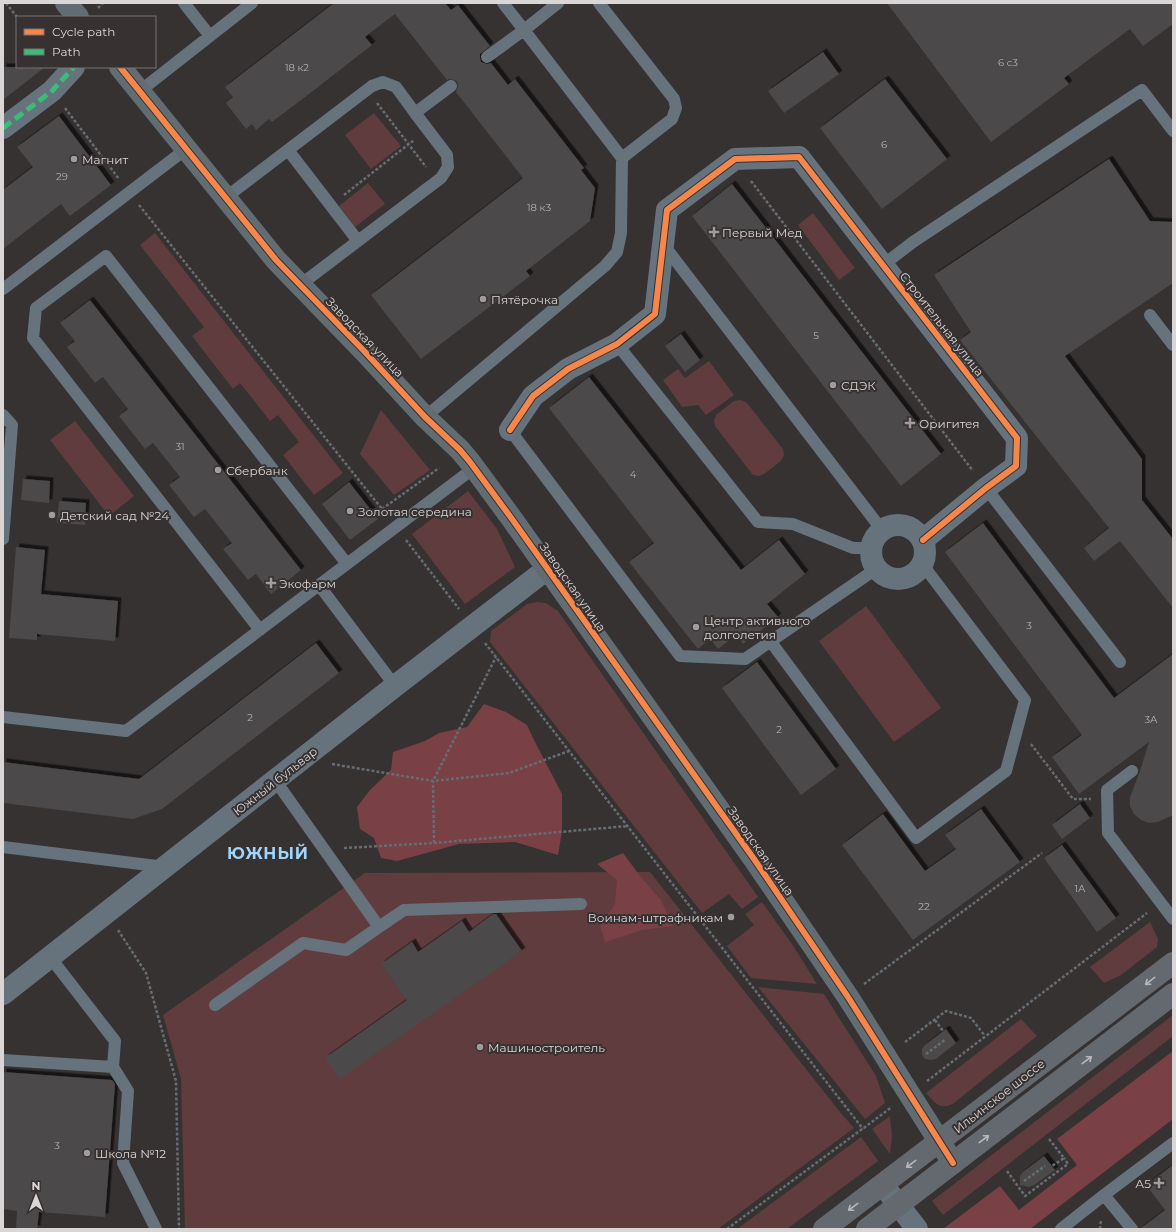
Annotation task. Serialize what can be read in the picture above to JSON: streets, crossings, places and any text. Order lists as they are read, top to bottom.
{
  "streets": {
    "main road": ["Ильинское шоссе"],
    "street": ["Строительная улица", "Заводская улица", "Южный бульвар"]
  },
  "crossings": [
    ["Заводская улица", "Южный бульвар"],
    ["Заводская улица", "Ильинское шоссе"]
  ],
  "districts": ["ЮЖНЫЙ"],
  "places": {
    "other": [
      "Магнит",
      "Пятёрочка",
      "СДЭК",
      "Сбербанк",
      "Золотая середина",
      "Детский сад №24",
      "Центр активного долголетия",
      "Воинам-штрафникам",
      "Машиностроитель",
      "Школа №12"
    ],
    "health": [
      "Первый Мед",
      "Оригитея",
      "Экофарм",
      "А5"
    ]
  },
  "house_numbers": [
    "6 c3",
    "18 к2",
    "6",
    "29",
    "18 к3",
    "5",
    "31",
    "4",
    "3",
    "2",
    "3А",
    "2",
    "1А",
    "22",
    "3"
  ],
  "legend": ["Cycle path", "Path"],
  "north": "top"
}
